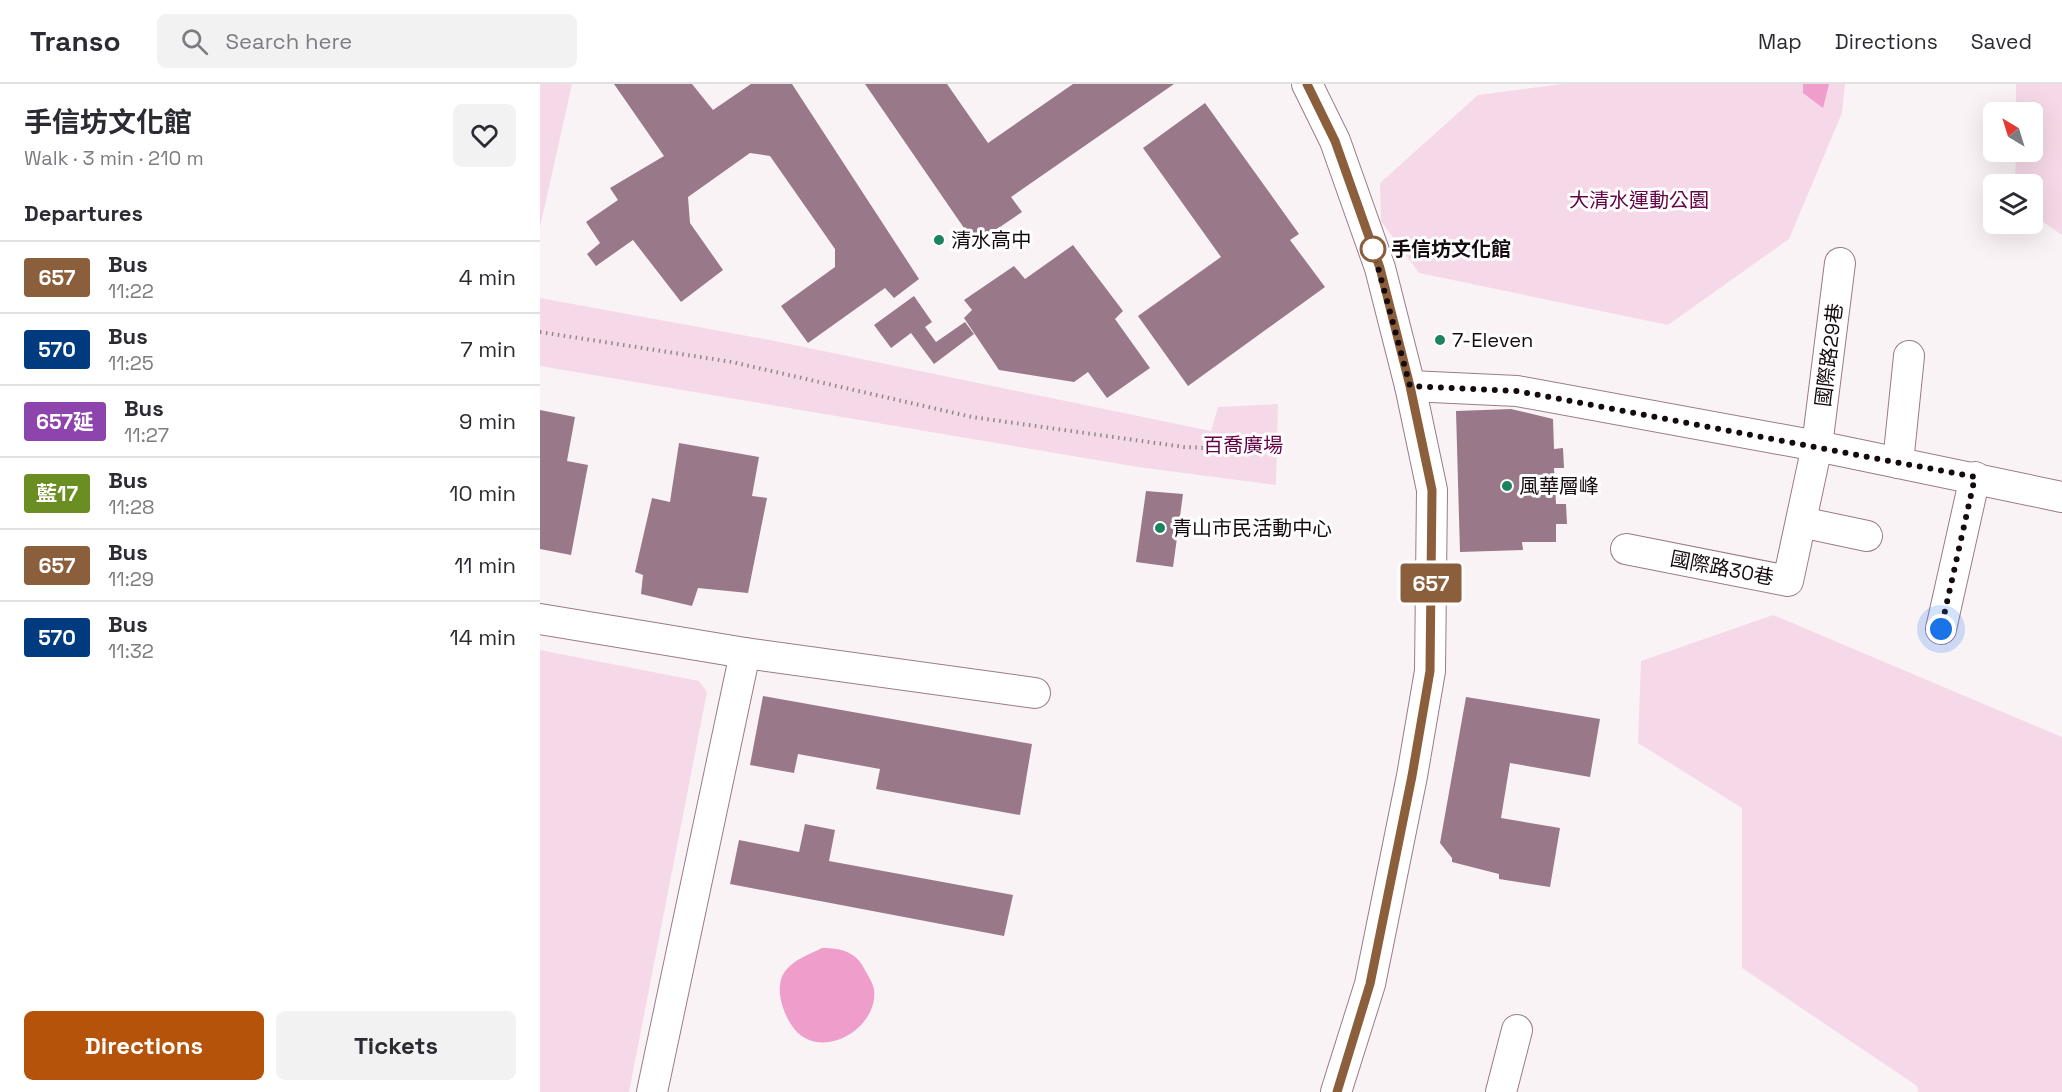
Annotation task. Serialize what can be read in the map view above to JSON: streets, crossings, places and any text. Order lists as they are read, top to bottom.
{
  "streets": {
    "street": ["國際路29巷", "國際路30巷"]
  },
  "crossings": [
    ["國際路29巷", "國際路30巷"]
  ],
  "parks": ["大清水運動公園", "百喬廣場"],
  "places": [
    "清水高中",
    "手信坊文化館",
    "7-Eleven",
    "風華層峰",
    "青山市民活動中心"
  ],
  "lines": ["bus line 657"],
  "north": "top left",
  "page": {
    "header": "Transo",
    "search": "Search here",
    "nav": ["Map", "Directions", "Saved"],
    "heading": [
      ["手信坊文化館", "Walk · 3 min · 210 m"],
      "Departures"
    ],
    "on_map": "657",
    "list": [
      {
        "mark": "657",
        "name": "Bus",
        "note": "11:22",
        "value": "4 min"
      },
      {
        "mark": "570",
        "name": "Bus",
        "note": "11:25",
        "value": "7 min"
      },
      {
        "mark": "657延",
        "name": "Bus",
        "note": "11:27",
        "value": "9 min"
      },
      {
        "mark": "藍17",
        "name": "Bus",
        "note": "11:28",
        "value": "10 min"
      },
      {
        "mark": "657",
        "name": "Bus",
        "note": "11:29",
        "value": "11 min"
      },
      {
        "mark": "570",
        "name": "Bus",
        "note": "11:32",
        "value": "14 min"
      }
    ],
    "buttons": ["Directions", "Tickets"]
  }
}
